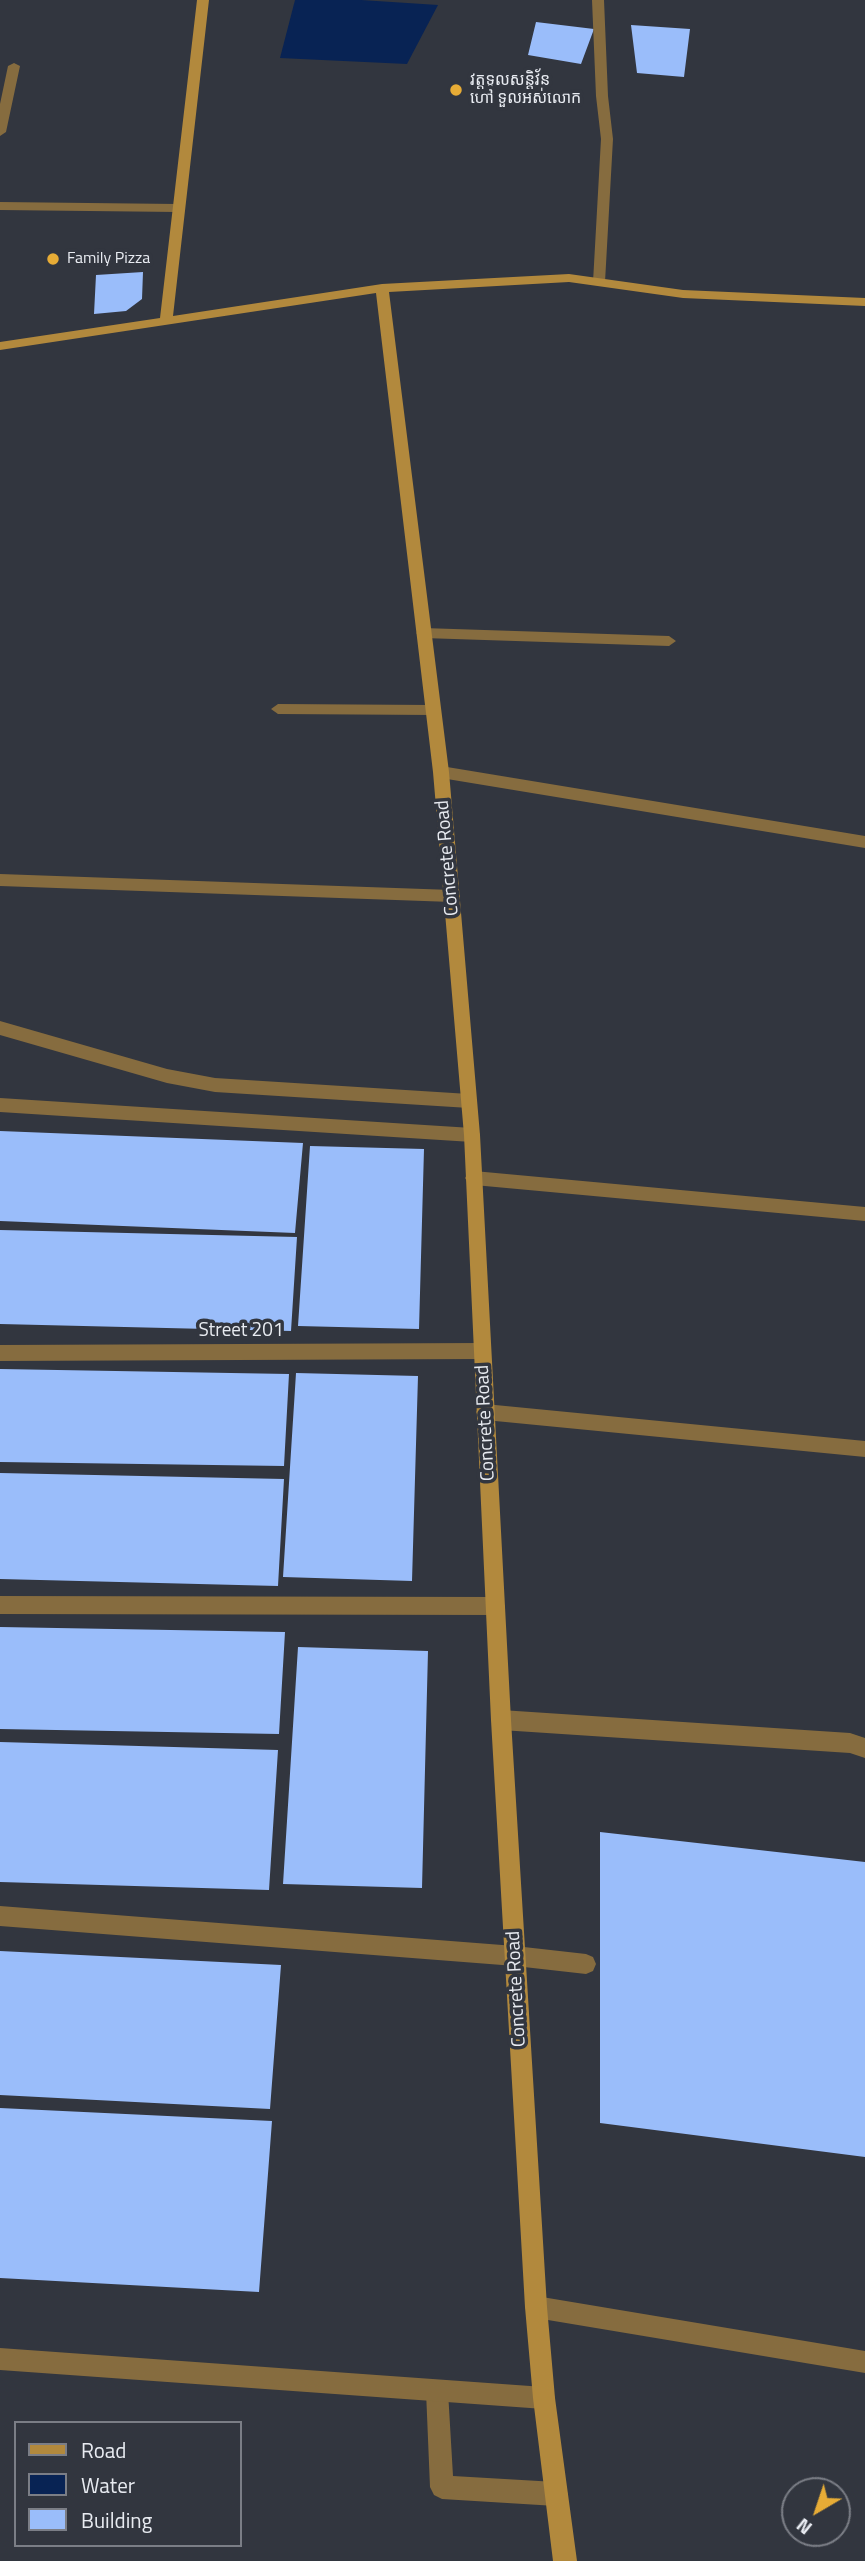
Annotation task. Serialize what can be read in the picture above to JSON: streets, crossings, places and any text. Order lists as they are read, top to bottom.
{
  "streets": {
    "street": ["Concrete Road", "Street 201"]
  },
  "crossings": [
    ["Concrete Road", "Street 201"]
  ],
  "places": ["វត្តទូលសន្តិវ័ន ហៅ ទួលអស់លោក", "Family Pizza"],
  "legend": ["Road", "Water", "Building"],
  "north": "bottom left"
}
